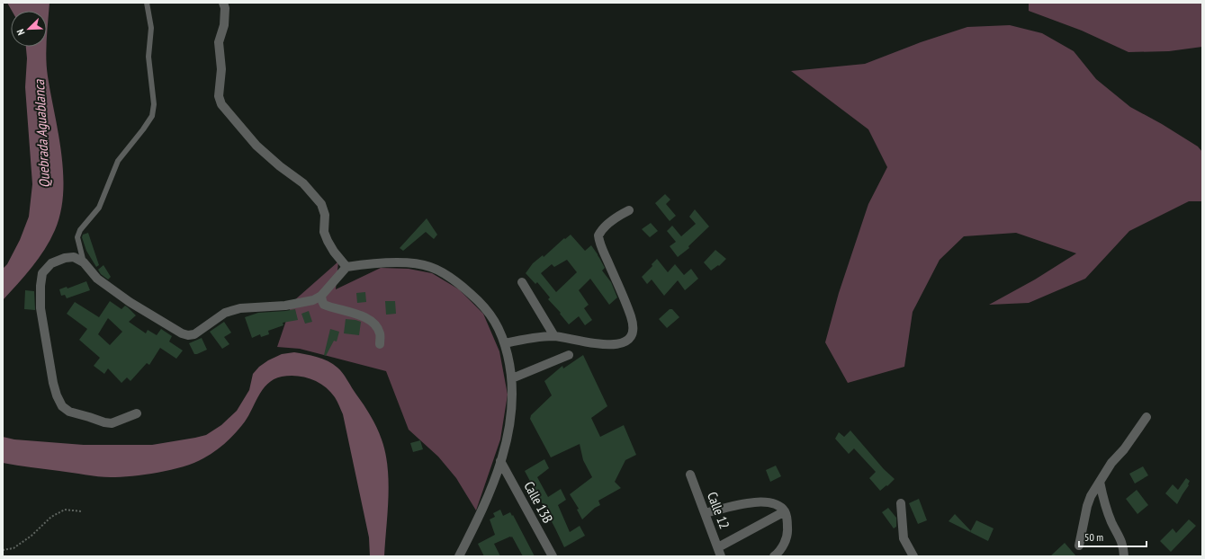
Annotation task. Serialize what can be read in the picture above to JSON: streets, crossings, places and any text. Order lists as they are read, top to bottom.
{
  "streets": {
    "street": ["Calle 13B", "Calle 12"]
  },
  "water": ["Quebrada Aguablanca"],
  "scale_bar": "50 m",
  "north": "bottom left"
}
